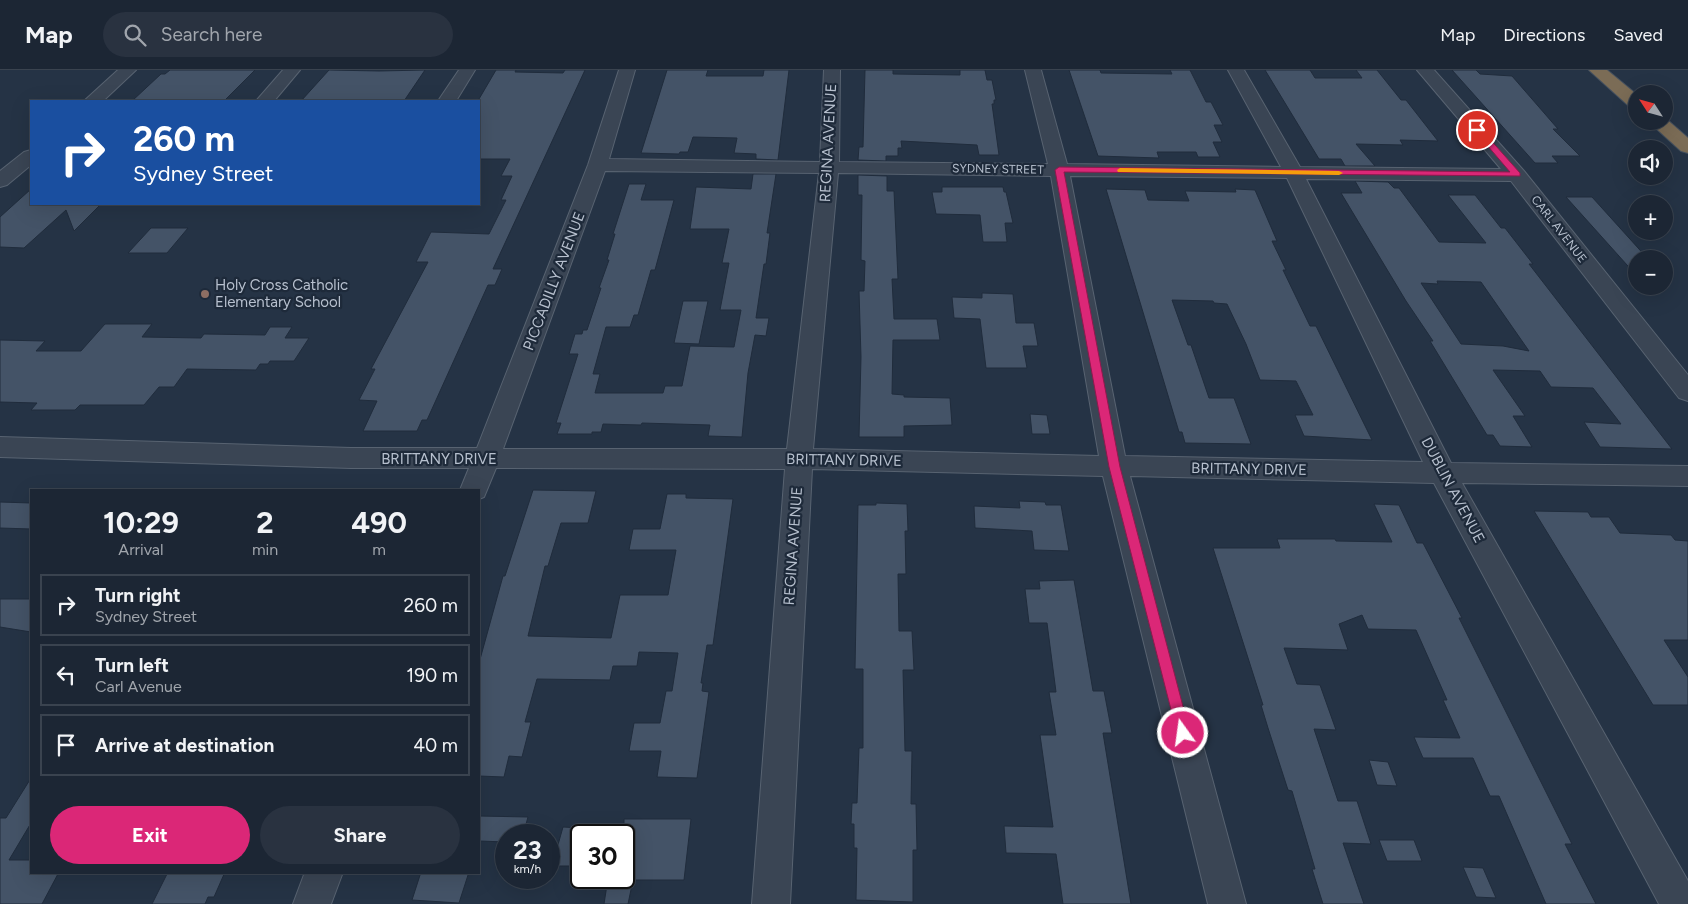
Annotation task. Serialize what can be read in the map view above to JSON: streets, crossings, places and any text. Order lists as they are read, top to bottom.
{
  "streets": {
    "street": [
      "REGINA AVENUE",
      "SYDNEY STREET",
      "CARL AVENUE",
      "PICCADILLY AVENUE",
      "BRITTANY DRIVE",
      "DUBLIN AVENUE"
    ]
  },
  "crossings": [
    ["REGINA AVENUE", "SYDNEY STREET"],
    ["REGINA AVENUE", "BRITTANY DRIVE"],
    ["SYDNEY STREET", "CARL AVENUE"],
    ["SYDNEY STREET", "PICCADILLY AVENUE"],
    ["SYDNEY STREET", "DUBLIN AVENUE"],
    ["PICCADILLY AVENUE", "BRITTANY DRIVE"],
    ["BRITTANY DRIVE", "DUBLIN AVENUE"]
  ],
  "places": ["Holy Cross Catholic Elementary School"],
  "north": "top left",
  "page": {
    "header": "Map",
    "search": "Search here",
    "nav": ["Map", "Directions", "Saved"],
    "map_buttons": ["+", "−"],
    "turn": ["260 m", "Sydney Street"],
    "eta": [
      "10:29",
      "Arrival",
      "2",
      "min",
      "490",
      "m"
    ],
    "list": [
      {
        "name": "Turn right",
        "note": "Sydney Street",
        "value": "260 m"
      },
      {
        "name": "Turn left",
        "note": "Carl Avenue",
        "value": "190 m"
      },
      {
        "name": "Arrive at destination",
        "value": "40 m"
      }
    ],
    "buttons": ["Exit", "Share"],
    "speed": "23 km/h",
    "limit": "30"
  }
}
